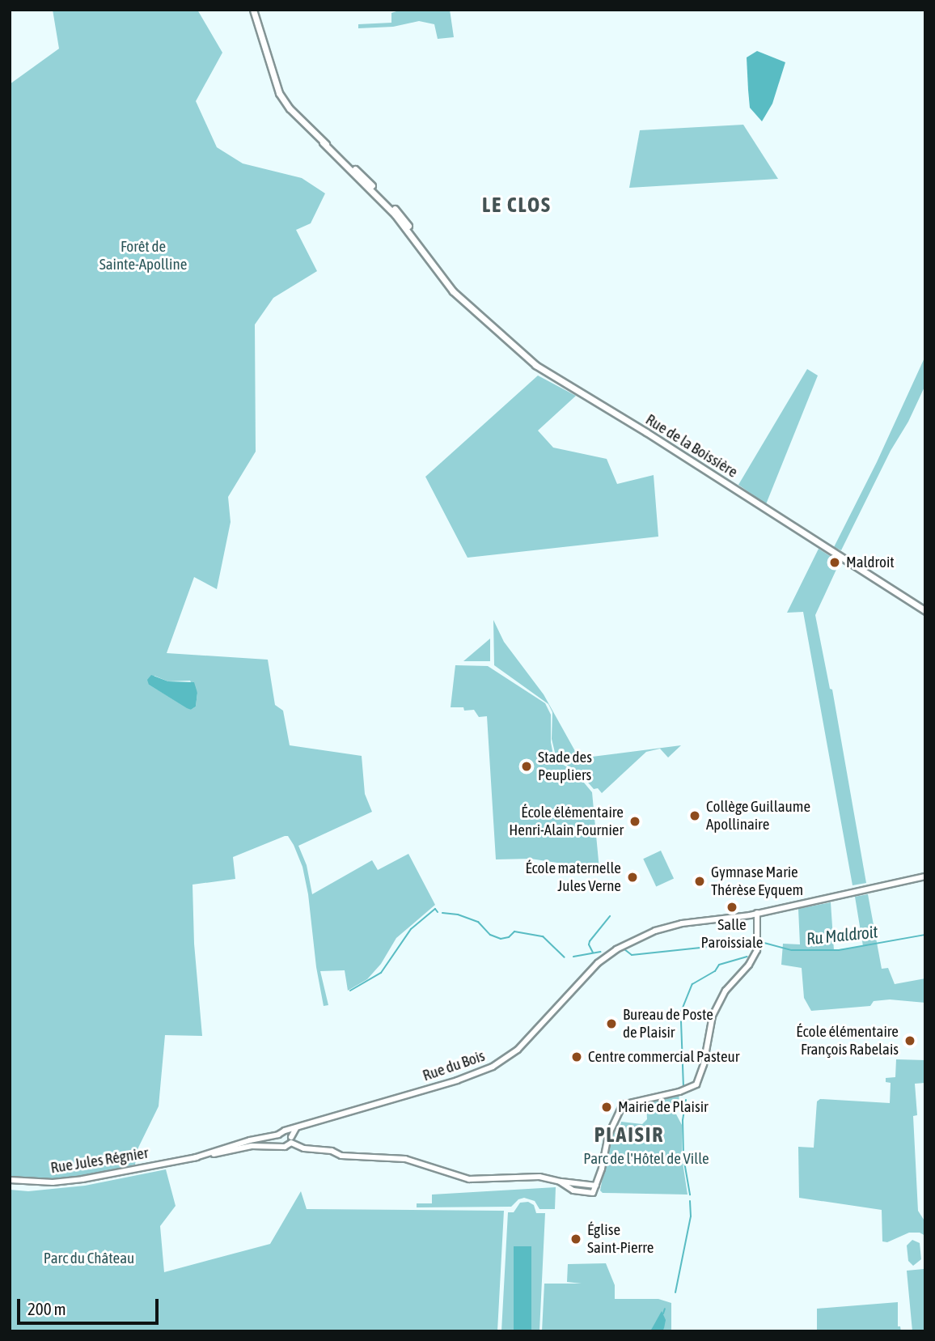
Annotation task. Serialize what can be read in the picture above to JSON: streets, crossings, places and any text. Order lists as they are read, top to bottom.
{
  "streets": {
    "main road": ["Rue de la Boissière"],
    "street": ["Rue du Bois", "Rue Jules Régnier"]
  },
  "crossings": [
    ["Rue du Bois", "Rue Jules Régnier"]
  ],
  "districts": ["LE CLOS", "PLAISIR"],
  "water": ["Ru Maldroit"],
  "parks": ["Forêt de Sainte-Apolline", "Parc de l'Hôtel de Ville", "Parc du Château"],
  "places": [
    "Maldroit",
    "Stade des Peupliers",
    "Collège Guillaume Apollinaire",
    "École élémentaire Henri-Alain Fournier",
    "École maternelle Jules Verne",
    "Gymnase Marie Thérèse Eyquem",
    "Salle Paroissiale",
    "Bureau de Poste de Plaisir",
    "École élémentaire François Rabelais",
    "Centre commercial Pasteur",
    "Mairie de Plaisir",
    "Église Saint-Pierre"
  ],
  "scale_bar": "200 m"
}
